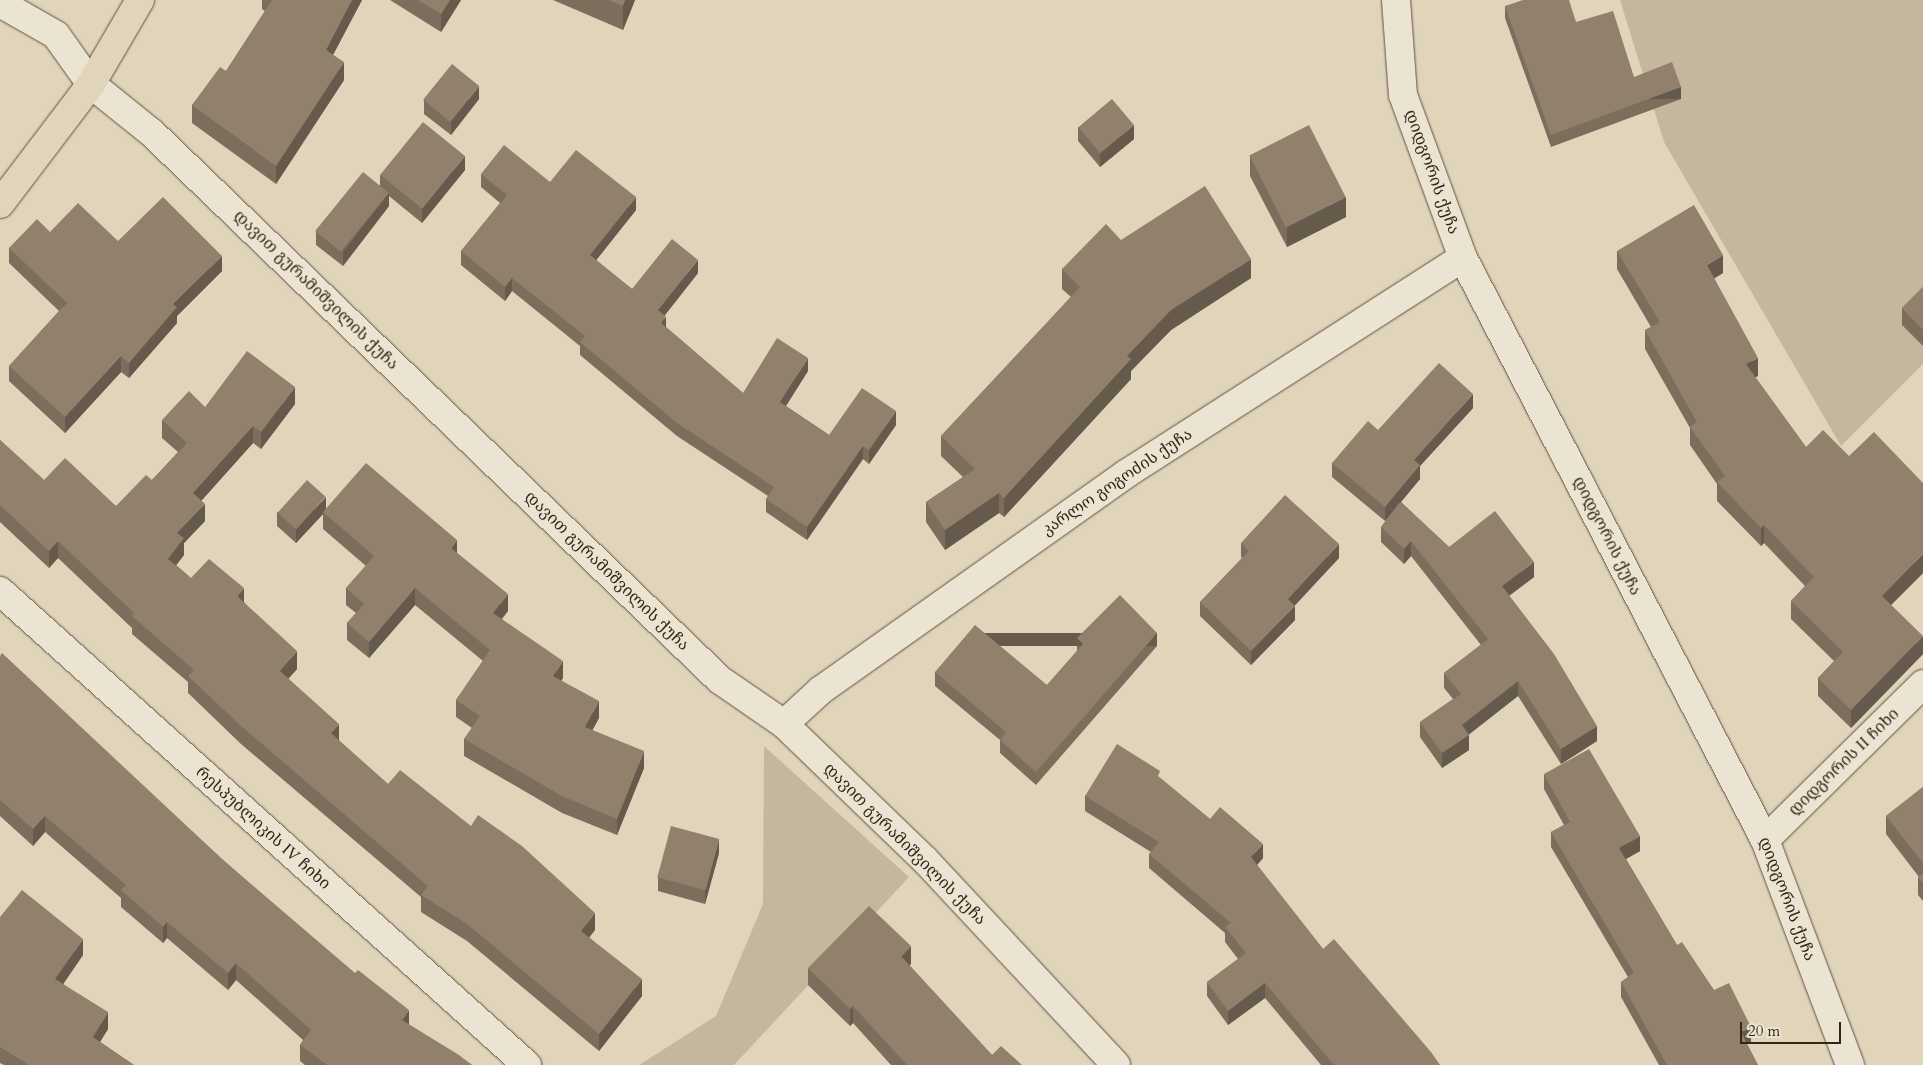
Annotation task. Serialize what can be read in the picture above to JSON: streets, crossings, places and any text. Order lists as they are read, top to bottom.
{
  "streets": {
    "street": [
      "დიდგორის ქუჩა",
      "დავით გურამიშვილის ქუჩა",
      "კარლო გოგოძის ქუჩა",
      "დიდგორის II ჩიხი",
      "რესპუბლიკის IV ჩიხი"
    ]
  },
  "crossings": [
    ["დიდგორის ქუჩა", "კარლო გოგოძის ქუჩა"],
    ["დიდგორის ქუჩა", "დიდგორის II ჩიხი"],
    ["დავით გურამიშვილის ქუჩა", "კარლო გოგოძის ქუჩა"]
  ],
  "scale_bar": "20 m"
}
